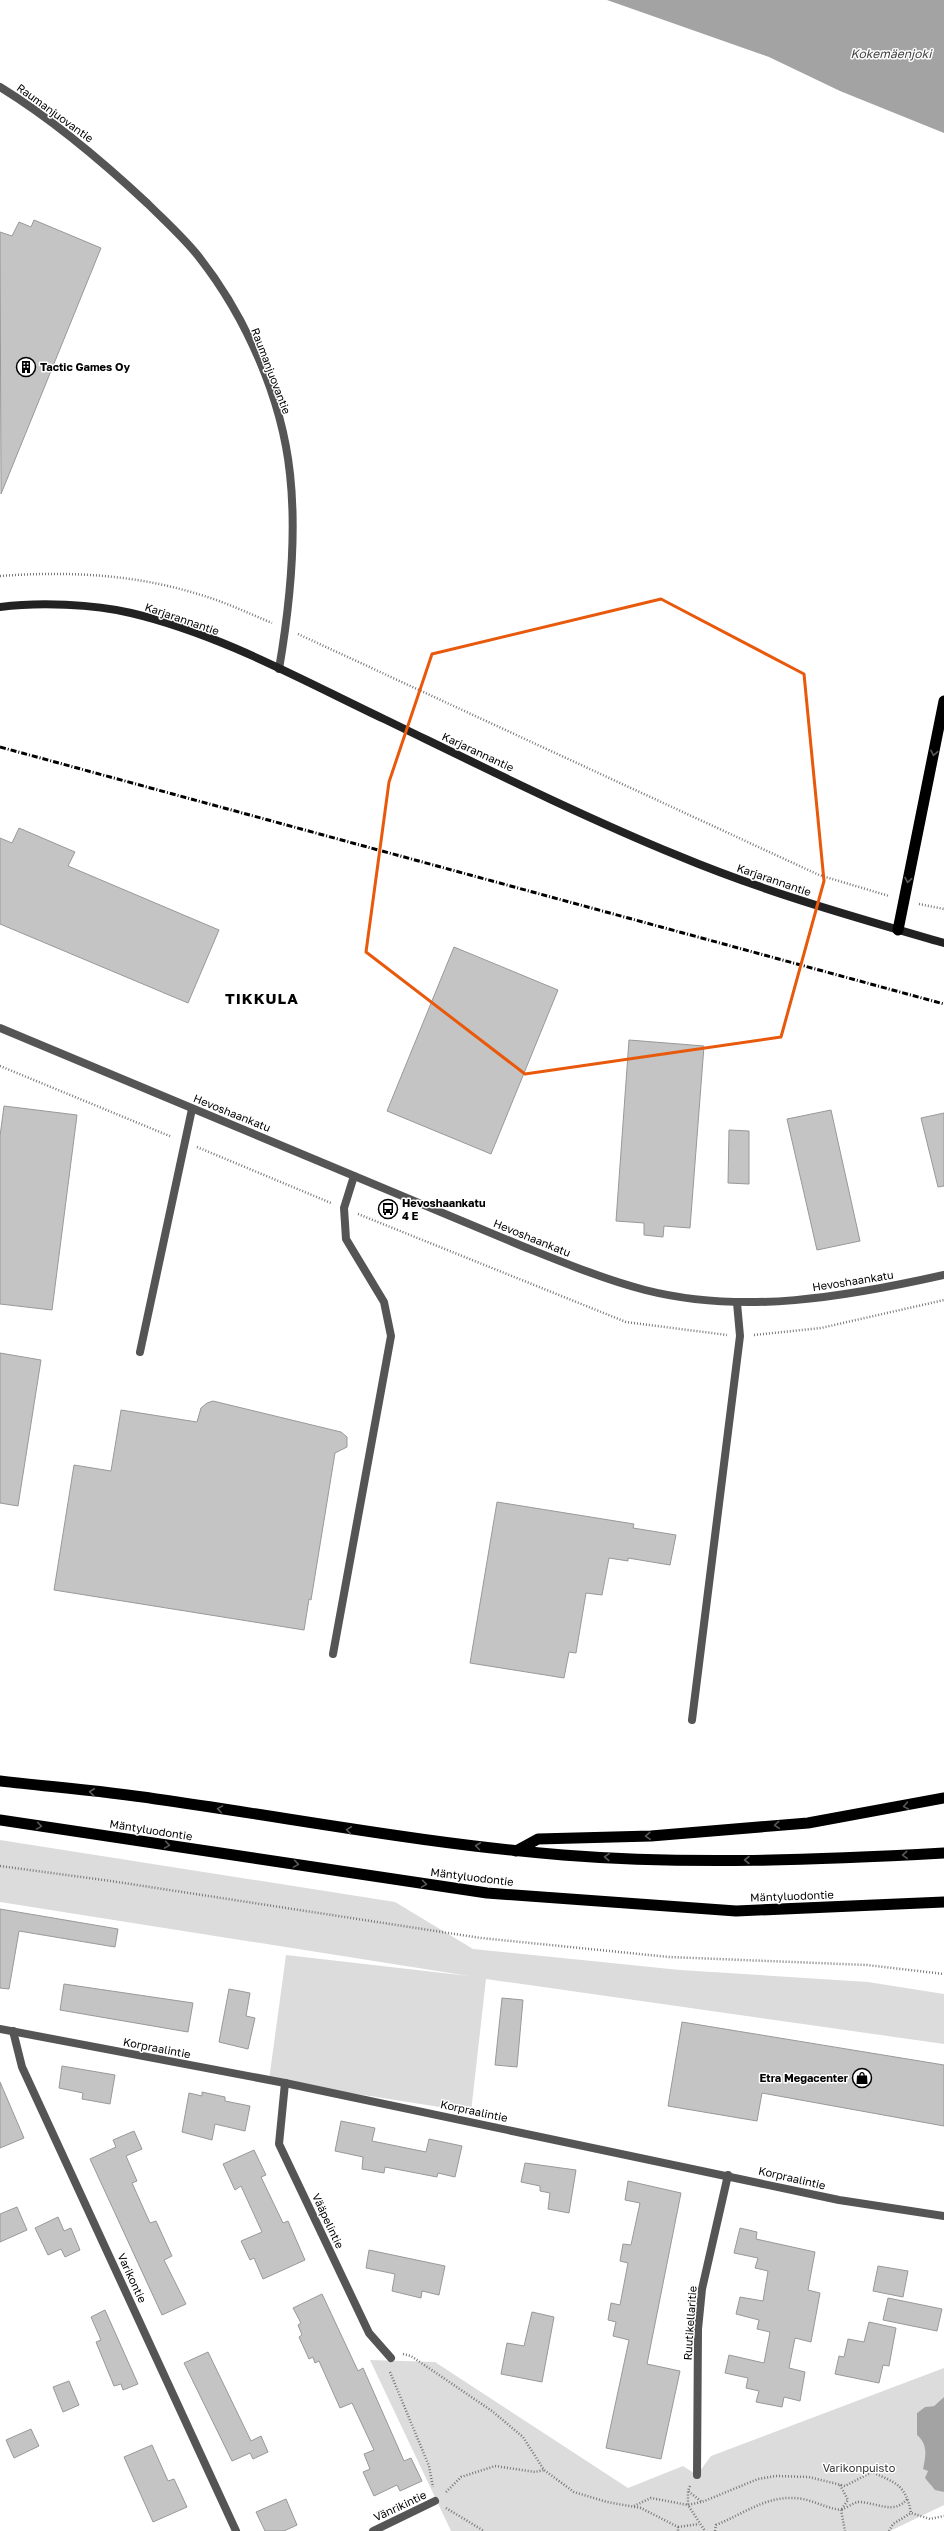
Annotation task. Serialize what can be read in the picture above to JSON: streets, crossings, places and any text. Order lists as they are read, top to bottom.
{
  "streets": {
    "highway": ["Mäntyluodontie"],
    "main road": ["Karjarannantie"],
    "street": [
      "Raumanjuovantie",
      "Hevoshaankatu",
      "Korpraalintie",
      "Vääpelintie",
      "Varikontie",
      "Ruutikellaritie",
      "Vänrikintie"
    ]
  },
  "crossings": [
    ["Raumanjuovantie", "Karjarannantie"],
    ["Korpraalintie", "Vääpelintie"],
    ["Korpraalintie", "Varikontie"],
    ["Korpraalintie", "Ruutikellaritie"]
  ],
  "districts": ["TIKKULA"],
  "water": ["Kokemäenjoki"],
  "parks": ["Varikonpuisto"],
  "places": {
    "building": ["Tactic Games Oy"],
    "bus stop": ["Hevoshaankatu 4 E"],
    "shop": ["Etra Megacenter"]
  }
}
